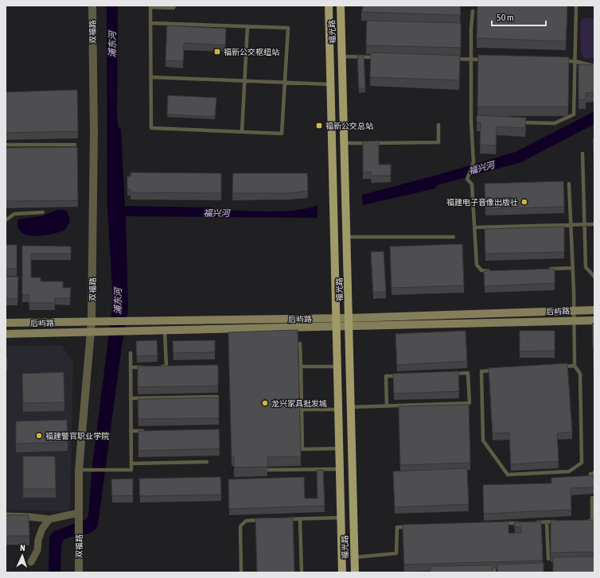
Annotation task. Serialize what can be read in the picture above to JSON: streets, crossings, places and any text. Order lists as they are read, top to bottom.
{
  "streets": {
    "main road": ["福光路", "后屿路"],
    "street": ["双福路"]
  },
  "crossings": [
    ["双福路", "后屿路"],
    ["福光路", "后屿路"]
  ],
  "water": ["浦东河", "福兴河"],
  "places": {
    "transit": ["福新公交枢纽站", "福新公交总站"],
    "other": ["福建电子音像出版社", "龙兴家具批发城", "福建警官职业学院"]
  },
  "scale_bar": "50 m",
  "north": "top"
}
